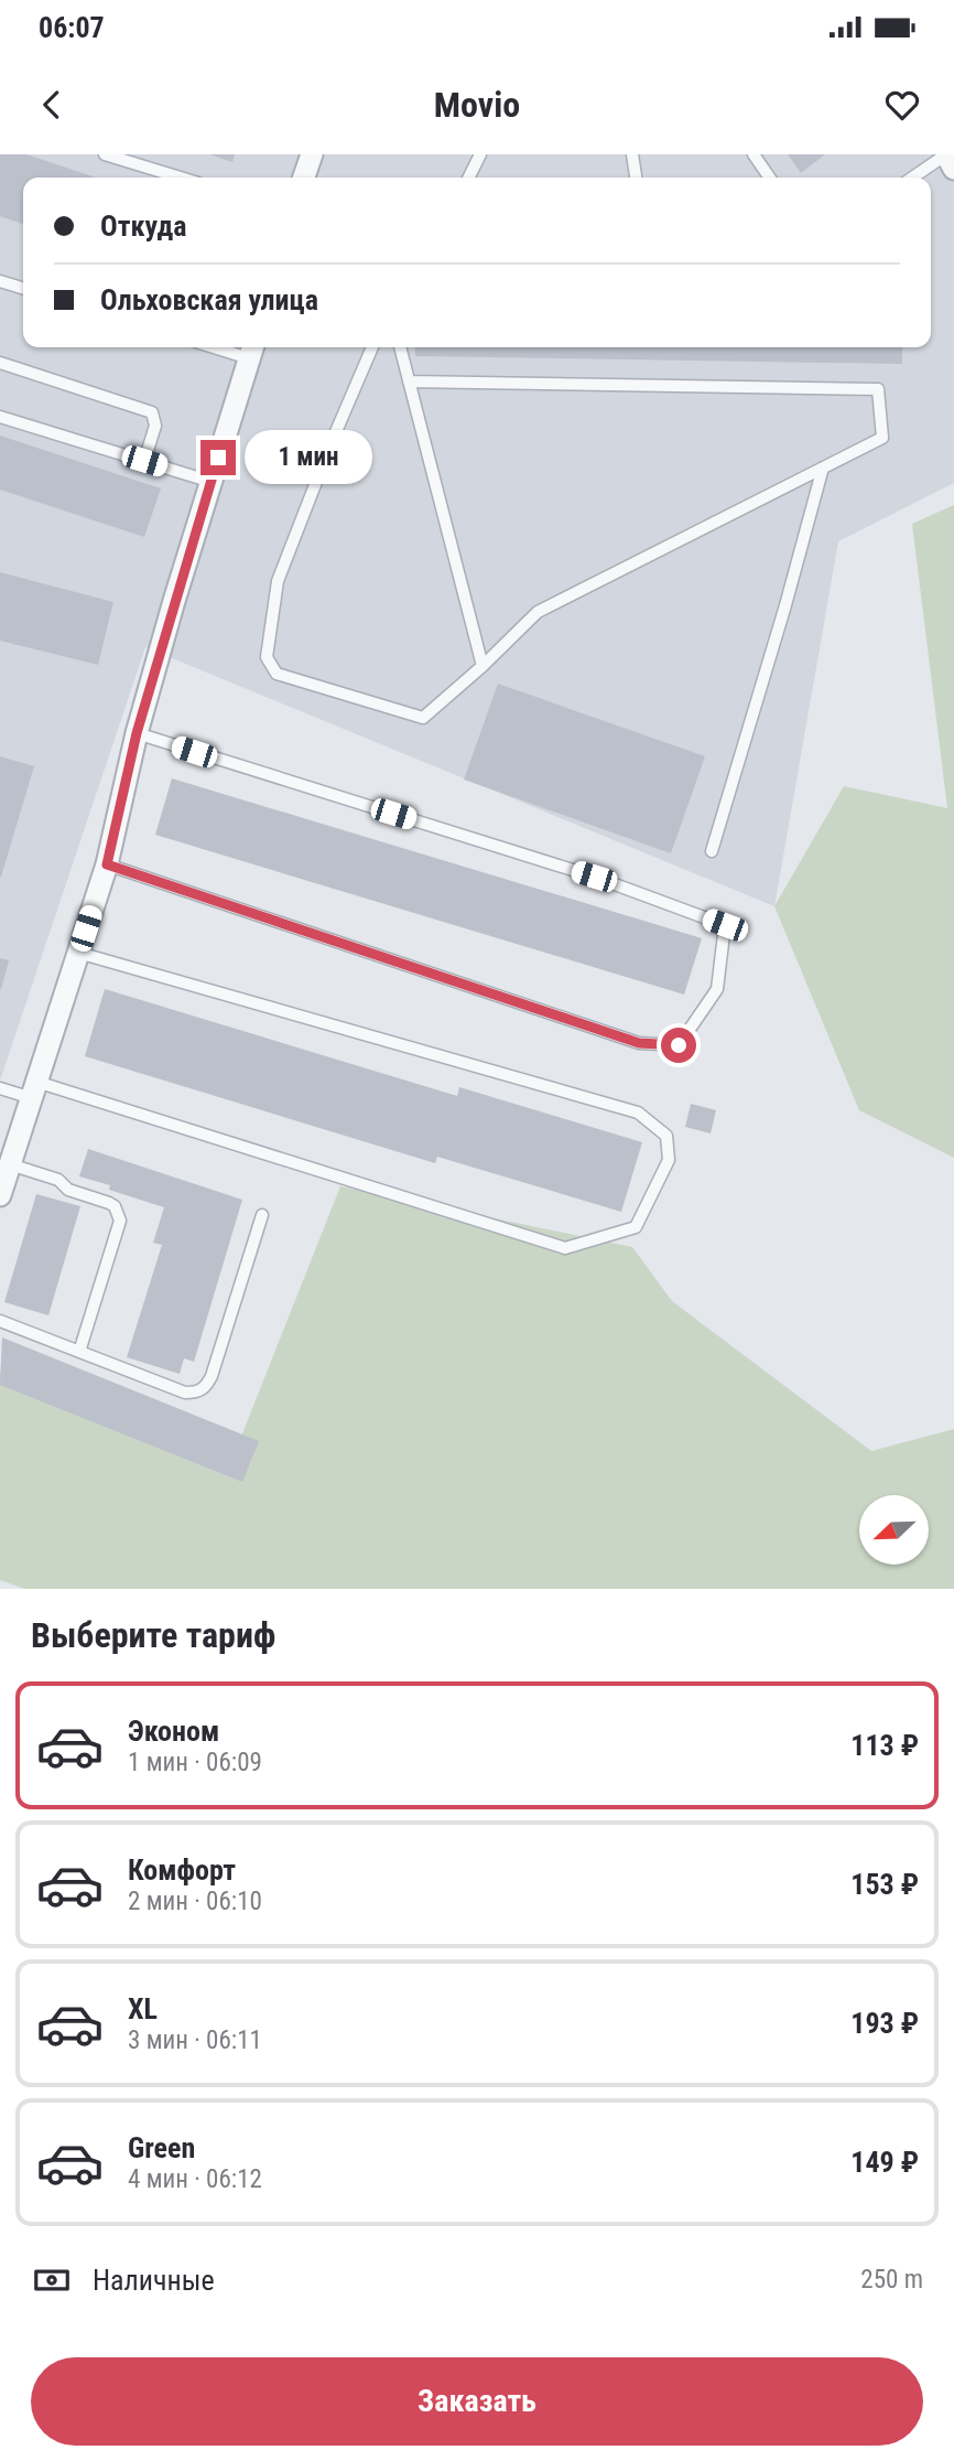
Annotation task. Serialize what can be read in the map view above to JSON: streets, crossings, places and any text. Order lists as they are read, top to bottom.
{
  "north": "bottom left",
  "page": {
    "status": "06:07",
    "header": "Movio",
    "banner": ["Откуда", "Ольховская улица"],
    "bubble": "1 мин",
    "heading": "Выберите тариф",
    "list": [
      {
        "name": "Эконом",
        "note": "1 мин · 06:09",
        "value": "113 ₽"
      },
      {
        "name": "Комфорт",
        "note": "2 мин · 06:10",
        "value": "153 ₽"
      },
      {
        "name": "XL",
        "note": "3 мин · 06:11",
        "value": "193 ₽"
      },
      {
        "name": "Green",
        "note": "4 мин · 06:12",
        "value": "149 ₽"
      }
    ],
    "pay": ["Наличные", "250 m"],
    "buttons": "Заказать"
  }
}
